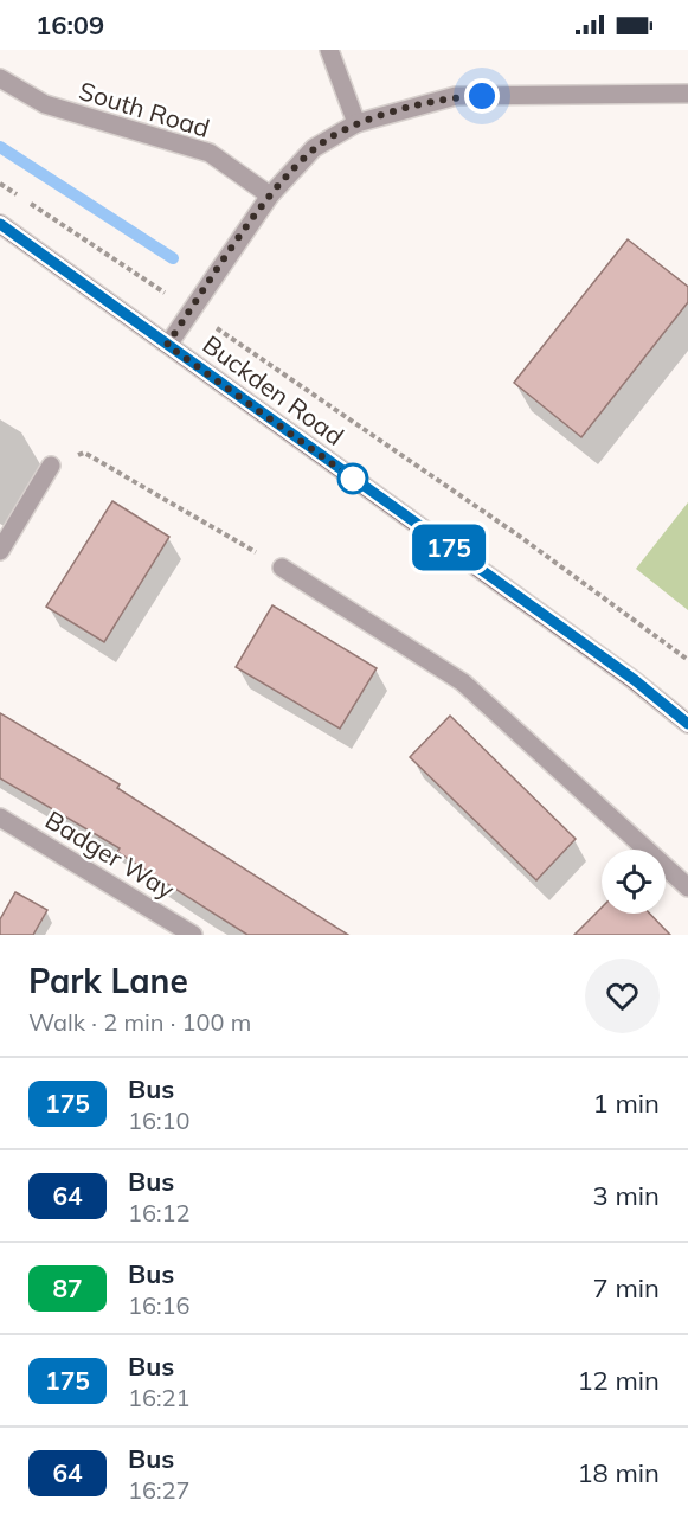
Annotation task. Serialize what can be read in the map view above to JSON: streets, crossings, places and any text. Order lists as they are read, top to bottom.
{
  "streets": {
    "main road": ["Buckden Road"],
    "street": ["South Road", "Badger Way"]
  },
  "lines": ["bus line 175"],
  "page": {
    "status": "16:09",
    "on_map": "175",
    "heading": ["Park Lane", "Walk · 2 min · 100 m"],
    "list": [
      {
        "mark": "175",
        "name": "Bus",
        "note": "16:10",
        "value": "1 min"
      },
      {
        "mark": "64",
        "name": "Bus",
        "note": "16:12",
        "value": "3 min"
      },
      {
        "mark": "87",
        "name": "Bus",
        "note": "16:16",
        "value": "7 min"
      },
      {
        "mark": "175",
        "name": "Bus",
        "note": "16:21",
        "value": "12 min"
      },
      {
        "mark": "64",
        "name": "Bus",
        "note": "16:27",
        "value": "18 min"
      }
    ]
  }
}
